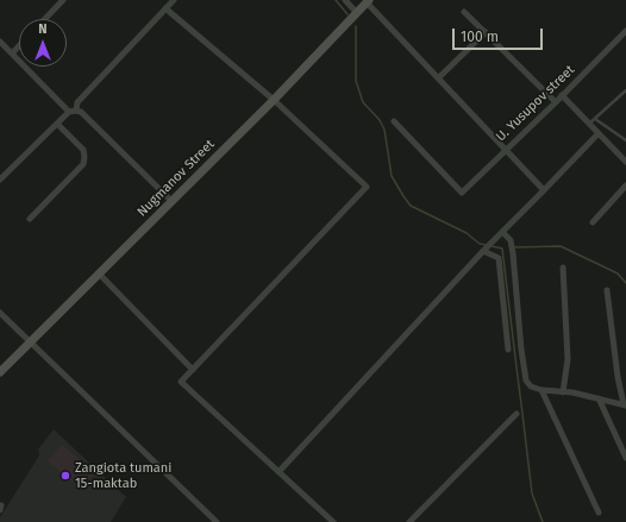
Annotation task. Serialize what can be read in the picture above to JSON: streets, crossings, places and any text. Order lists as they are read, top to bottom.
{
  "streets": {
    "main road": ["Nugmanov Street"],
    "street": ["U. Yusupov street"]
  },
  "places": ["Zangiota tumani 15-maktab"],
  "scale_bar": "100 m",
  "north": "top"
}
